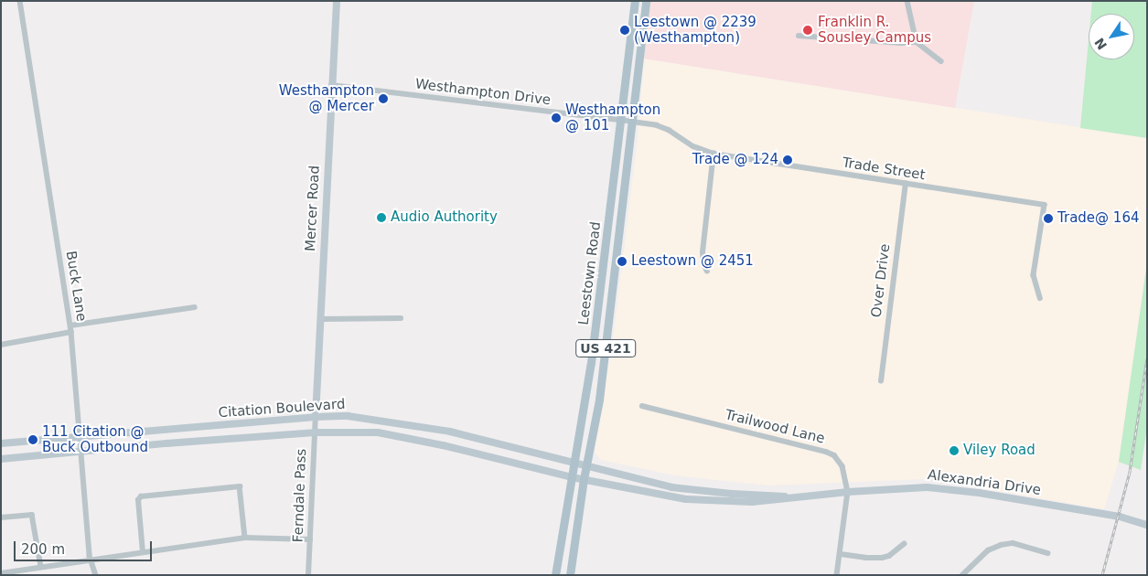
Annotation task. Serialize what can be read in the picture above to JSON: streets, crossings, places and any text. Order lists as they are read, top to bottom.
{
  "streets": {
    "main road": ["Leestown Road", "US 421"],
    "street": [
      "Westhampton Drive",
      "Trade Street",
      "Mercer Road",
      "Over Drive",
      "Buck Lane",
      "Citation Boulevard",
      "Trailwood Lane",
      "Alexandria Drive",
      "Ferndale Pass"
    ]
  },
  "crossings": [
    ["Westhampton Drive", "Trade Street"],
    ["Westhampton Drive", "Mercer Road"],
    ["Westhampton Drive", "Leestown Road"],
    ["Trade Street", "Leestown Road"],
    ["Trade Street", "Over Drive"],
    ["Mercer Road", "Citation Boulevard"],
    ["Mercer Road", "Ferndale Pass"],
    ["Leestown Road", "Citation Boulevard"],
    ["Leestown Road", "Alexandria Drive"],
    ["Buck Lane", "Citation Boulevard"],
    ["Citation Boulevard", "Alexandria Drive"],
    ["Citation Boulevard", "Ferndale Pass"],
    ["Trailwood Lane", "Alexandria Drive"]
  ],
  "places": [
    "Leestown @ 2239 (Westhampton)",
    "Franklin R. Sousley Campus",
    "Westhampton @ Mercer",
    "Westhampton @ 101",
    "Trade @ 124",
    "Audio Authority",
    "Trade@ 164",
    "Leestown @ 2451",
    "111 Citation @ Buck Outbound",
    "Viley Road"
  ],
  "scale_bar": "200 m",
  "north": "bottom left"
}
